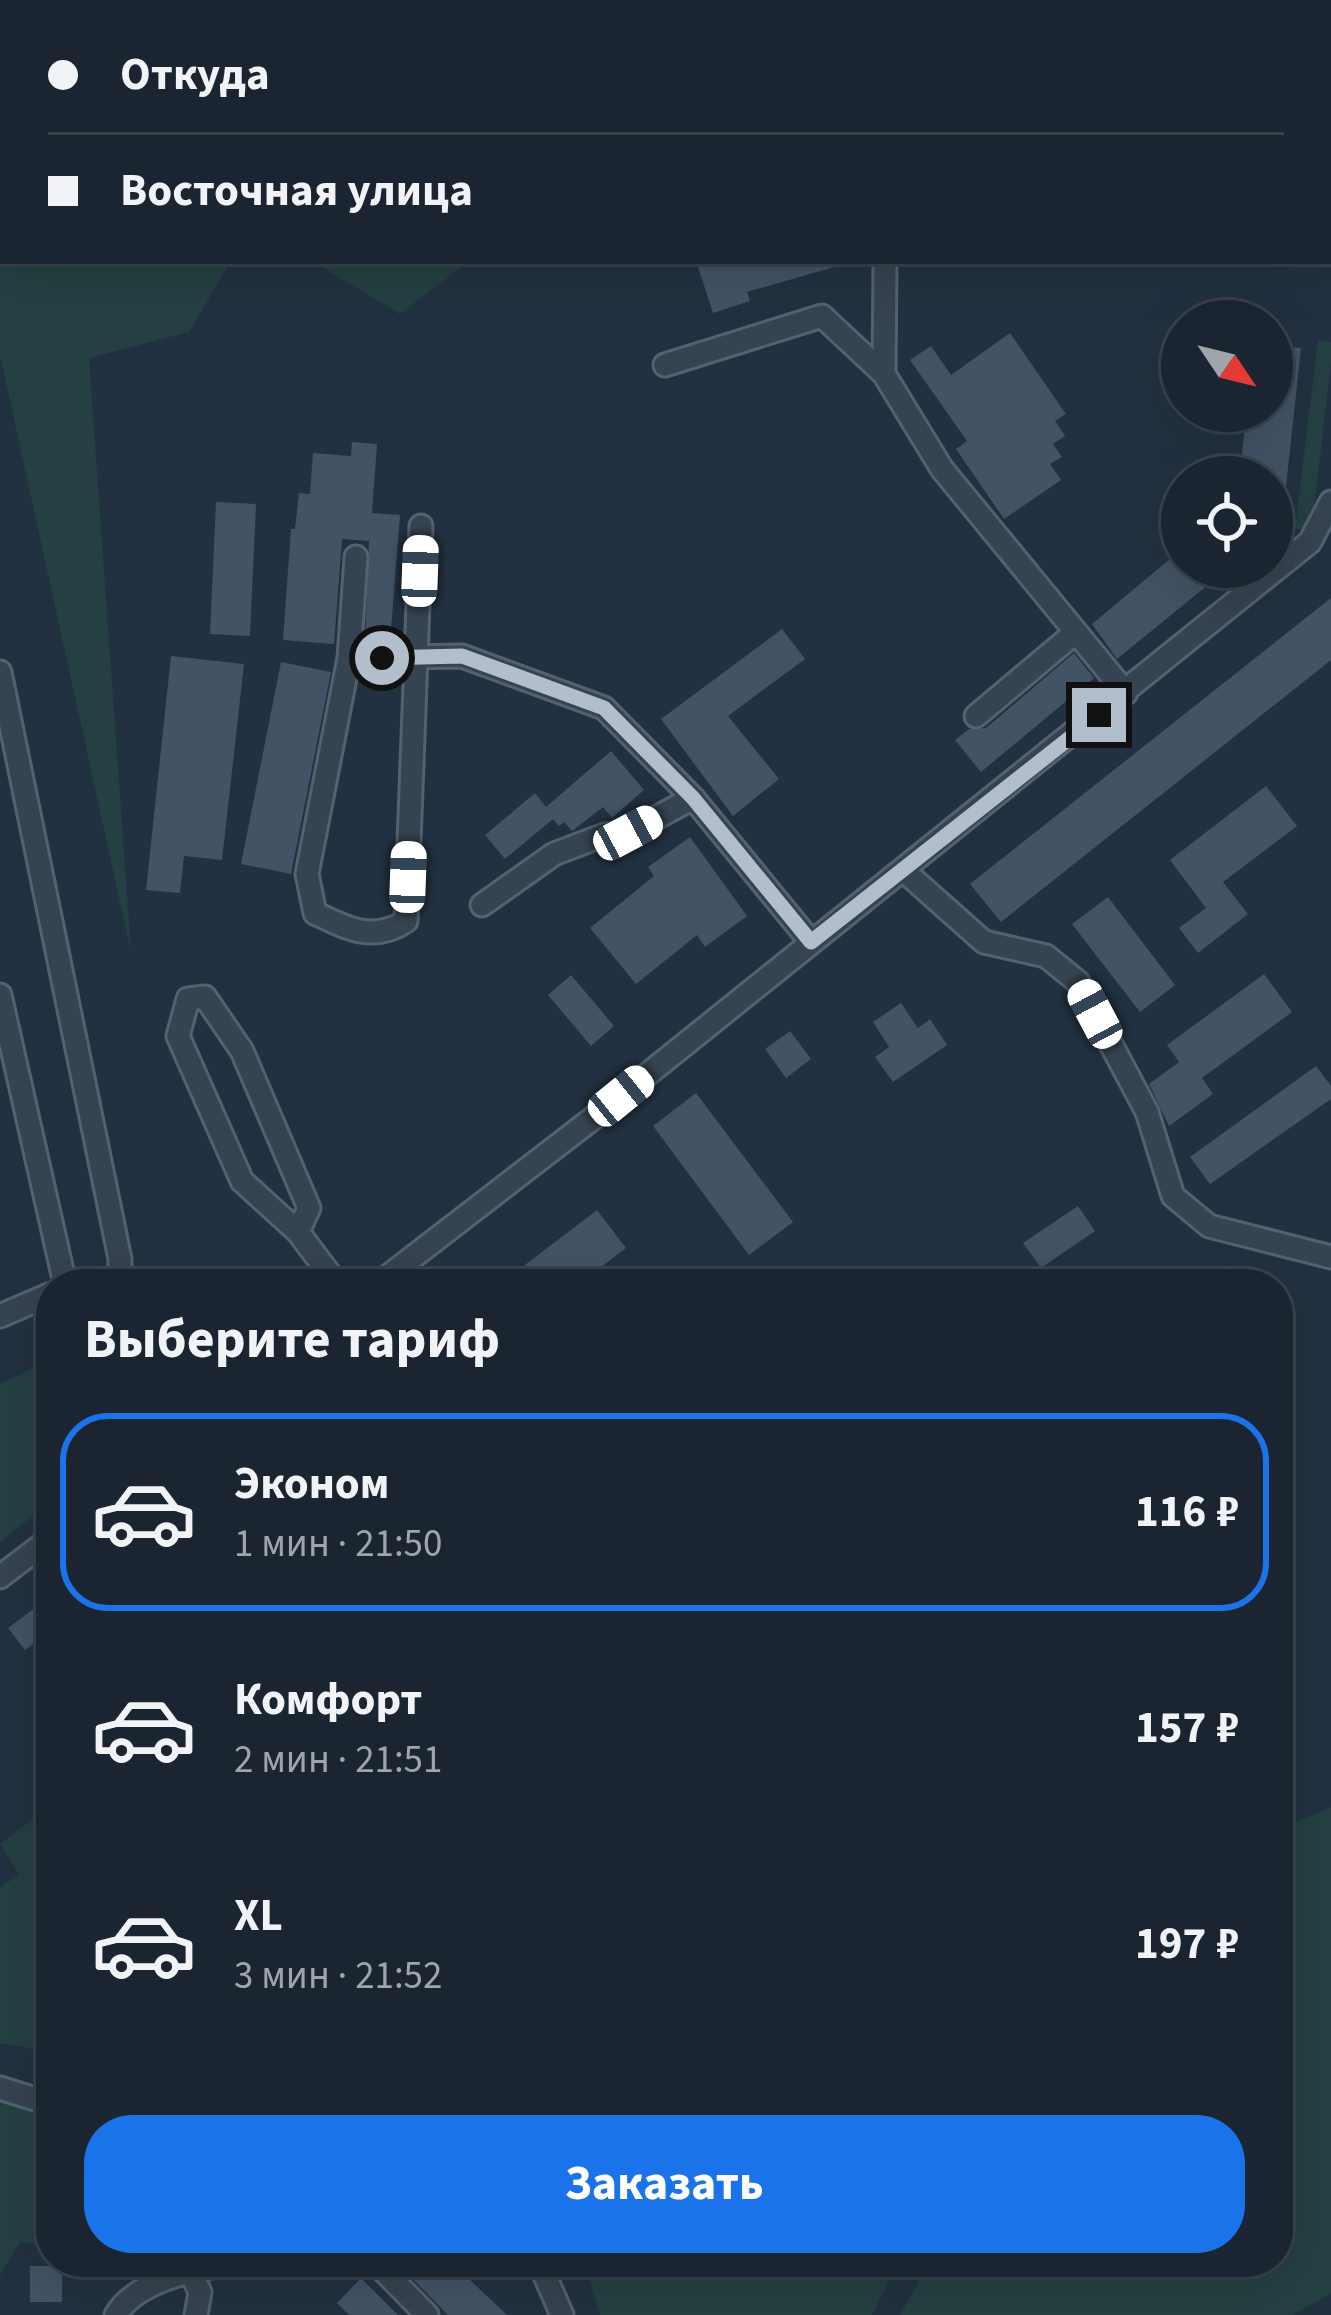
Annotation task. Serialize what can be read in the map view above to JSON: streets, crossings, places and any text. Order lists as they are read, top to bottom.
{
  "north": "bottom right",
  "page": {
    "banner": ["Откуда", "Восточная улица"],
    "heading": "Выберите тариф",
    "list": [
      {
        "name": "Эконом",
        "note": "1 мин · 21:50",
        "value": "116 ₽"
      },
      {
        "name": "Комфорт",
        "note": "2 мин · 21:51",
        "value": "157 ₽"
      },
      {
        "name": "XL",
        "note": "3 мин · 21:52",
        "value": "197 ₽"
      }
    ],
    "buttons": "Заказать"
  }
}
